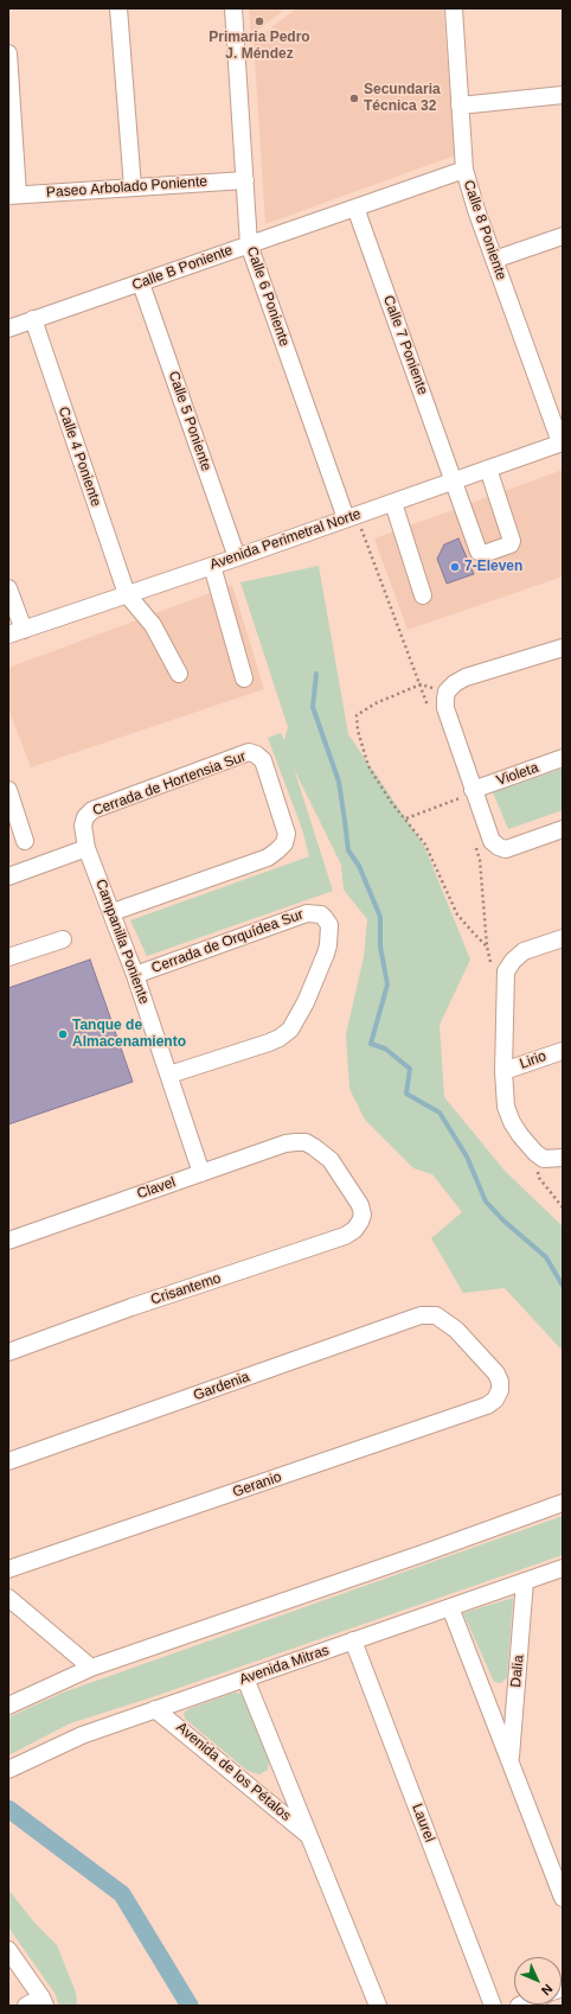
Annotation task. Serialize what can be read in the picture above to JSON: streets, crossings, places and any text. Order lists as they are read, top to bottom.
{
  "streets": {
    "street": [
      "Paseo Arbolado Poniente",
      "Calle 8 Poniente",
      "Calle B Poniente",
      "Calle 6 Poniente",
      "Calle 7 Poniente",
      "Calle 5 Poniente",
      "Calle 4 Poniente",
      "Avenida Perimetral Norte",
      "Violeta",
      "Cerrada de Hortensia Sur",
      "Campanilla Poniente",
      "Cerrada de Orquídea Sur",
      "Lirio",
      "Clavel",
      "Crisantemo",
      "Gardenia",
      "Geranio",
      "Avenida Mitras",
      "Dalia",
      "Avenida de los Pétalos",
      "Laurel"
    ]
  },
  "crossings": [
    ["Paseo Arbolado Poniente", "Calle 6 Poniente"],
    ["Calle 8 Poniente", "Calle B Poniente"],
    ["Calle 8 Poniente", "Avenida Perimetral Norte"],
    ["Calle B Poniente", "Calle 6 Poniente"],
    ["Calle B Poniente", "Calle 7 Poniente"],
    ["Calle B Poniente", "Calle 5 Poniente"],
    ["Calle B Poniente", "Calle 4 Poniente"],
    ["Calle 6 Poniente", "Avenida Perimetral Norte"],
    ["Calle 7 Poniente", "Avenida Perimetral Norte"],
    ["Calle 5 Poniente", "Avenida Perimetral Norte"],
    ["Calle 4 Poniente", "Avenida Perimetral Norte"],
    ["Cerrada de Hortensia Sur", "Campanilla Poniente"],
    ["Campanilla Poniente", "Cerrada de Orquídea Sur"],
    ["Campanilla Poniente", "Clavel"],
    ["Clavel", "Crisantemo"],
    ["Gardenia", "Geranio"],
    ["Avenida Mitras", "Dalia"],
    ["Avenida Mitras", "Avenida de los Pétalos"],
    ["Avenida Mitras", "Laurel"]
  ],
  "places": [
    "Primaria Pedro J. Méndez",
    "Secundaria Técnica 32",
    "7-Eleven",
    "Tanque de Almacenamiento"
  ],
  "north": "bottom right"
}
